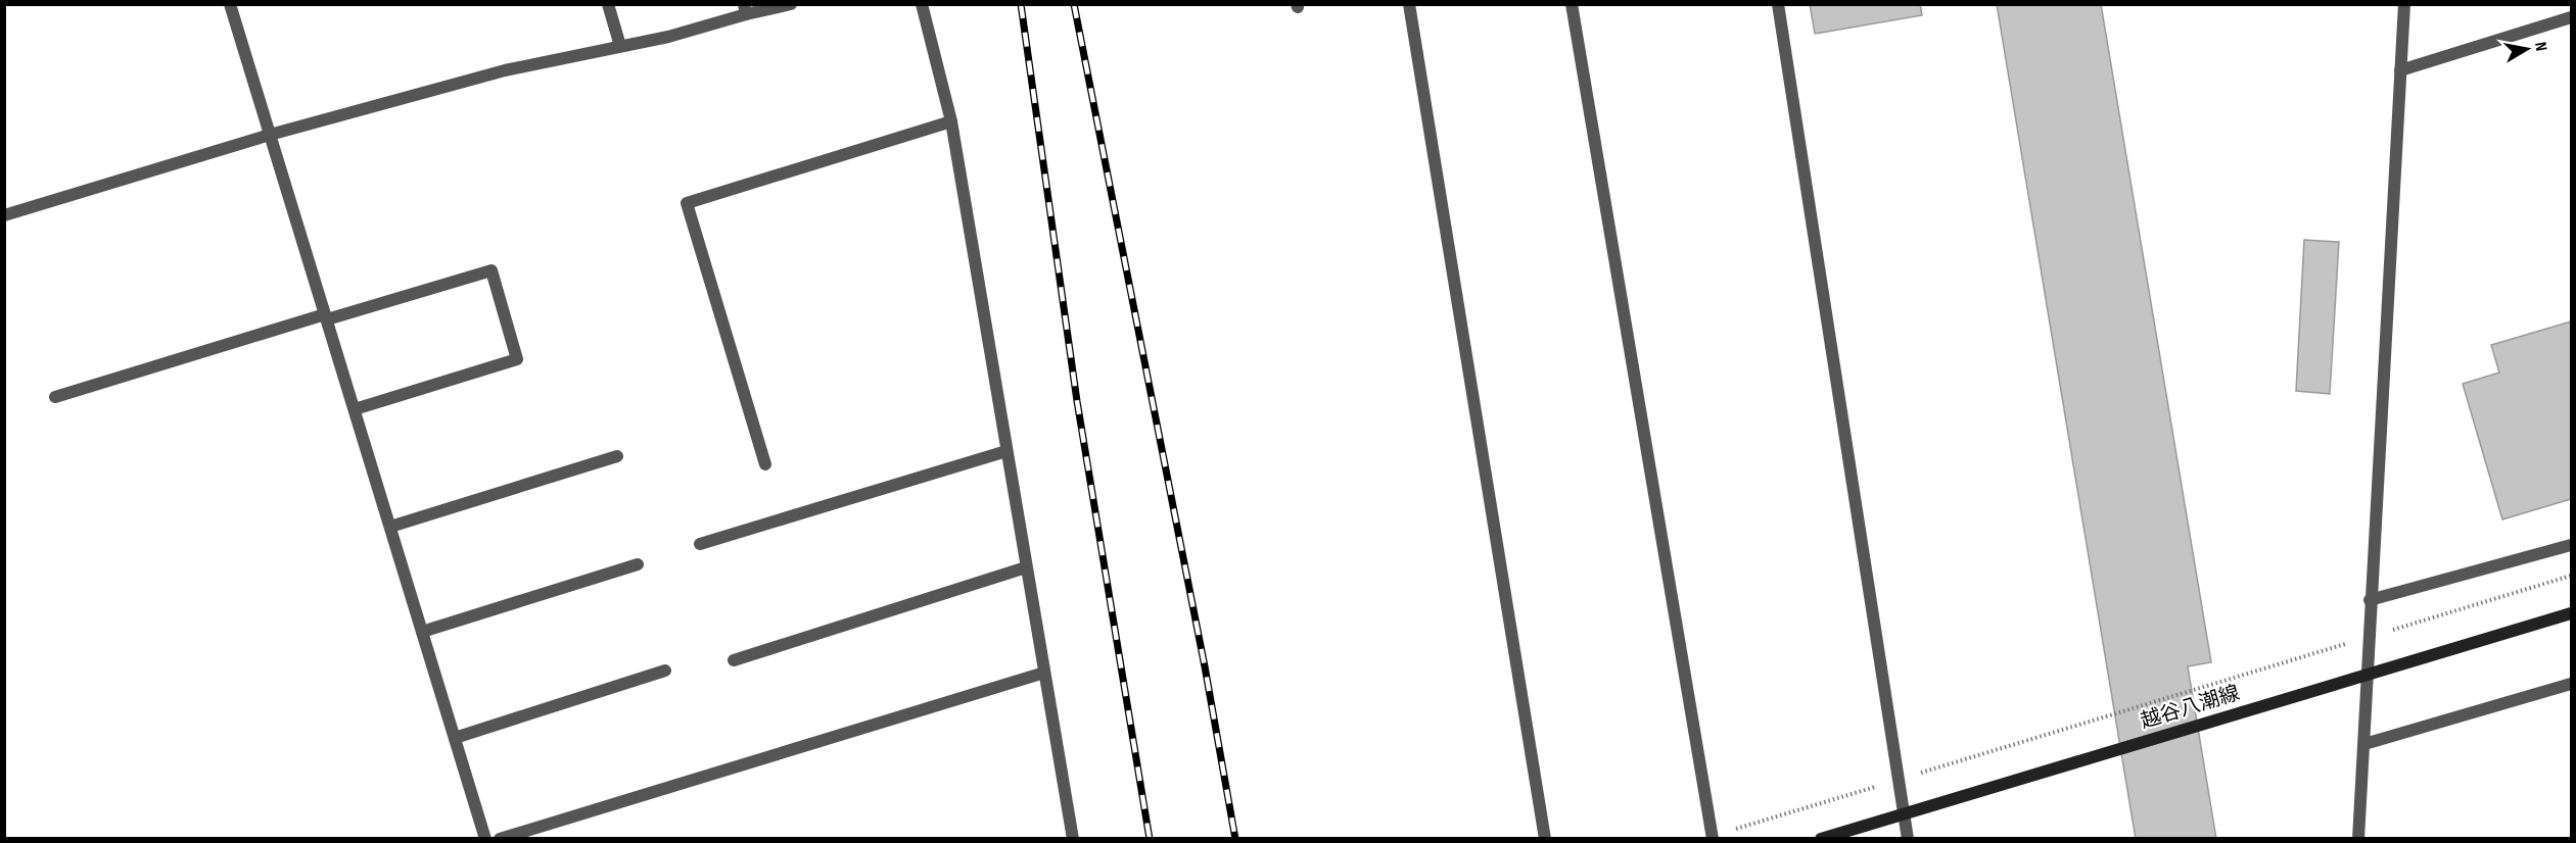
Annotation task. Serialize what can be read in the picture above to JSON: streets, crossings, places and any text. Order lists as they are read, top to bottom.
{
  "streets": {
    "main road": ["越谷八潮線"]
  },
  "north": "right"
}
